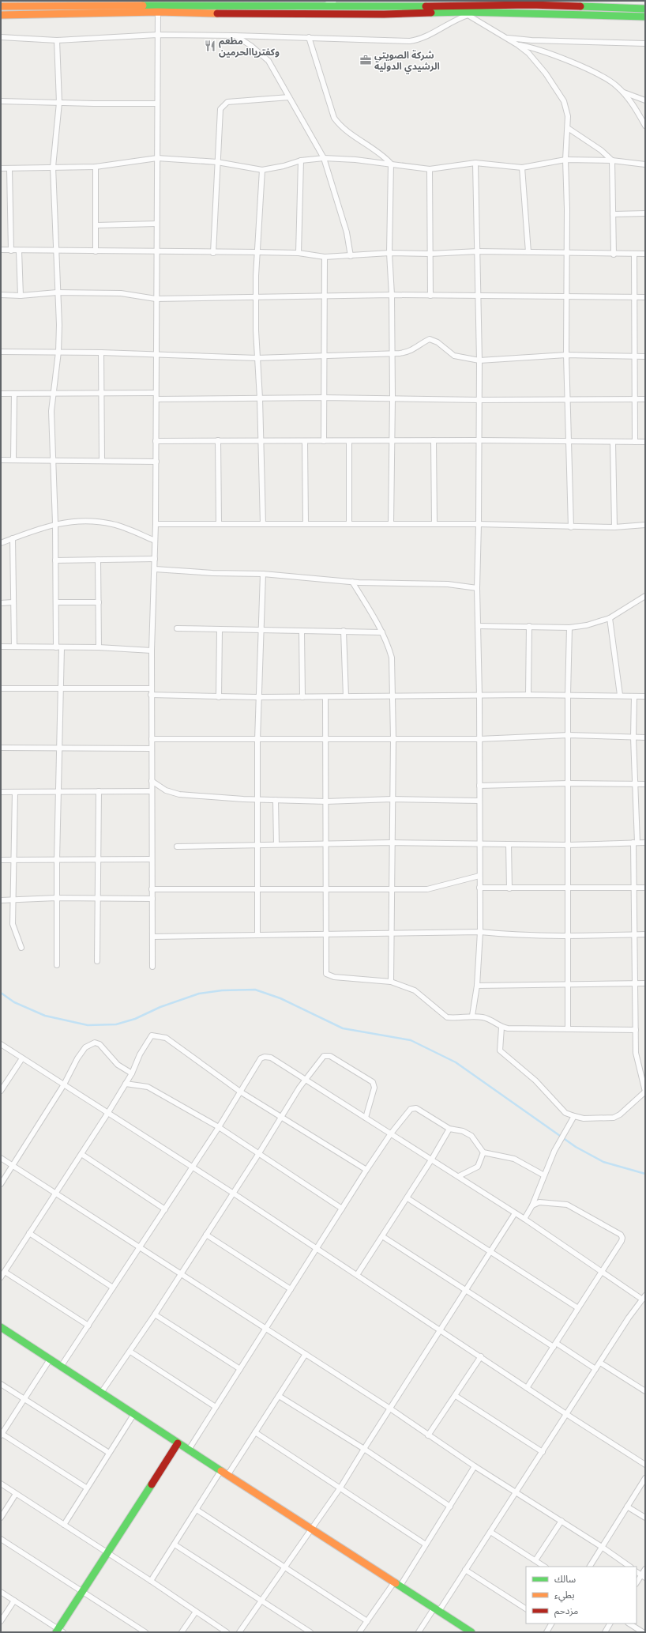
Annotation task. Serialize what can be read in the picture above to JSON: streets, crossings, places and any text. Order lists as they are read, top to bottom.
{
  "places": {
    "restaurant": ["مطعم وكفترياالحرمين"],
    "office": ["شركة الصويتي الرشيدي الدولية"]
  },
  "legend": ["سالك", "بطيء", "مزدحم"]
}
